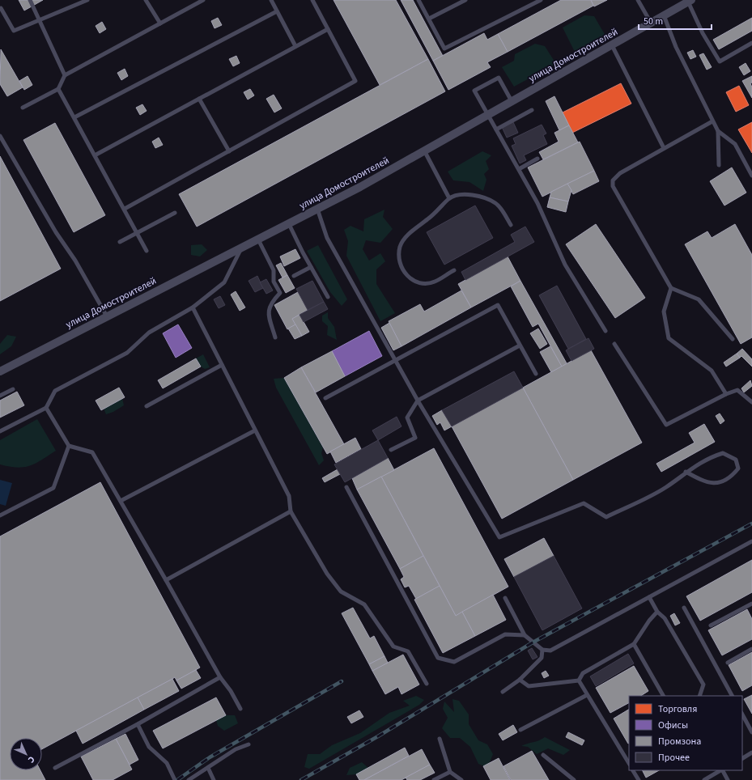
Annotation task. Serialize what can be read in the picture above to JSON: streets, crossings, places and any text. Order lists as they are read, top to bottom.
{
  "streets": {
    "street": ["улица Домостроителей"]
  },
  "legend": [
    "Торговля",
    "Офисы",
    "Промзона",
    "Прочее"
  ],
  "scale_bar": "50 m",
  "north": "bottom right"
}
